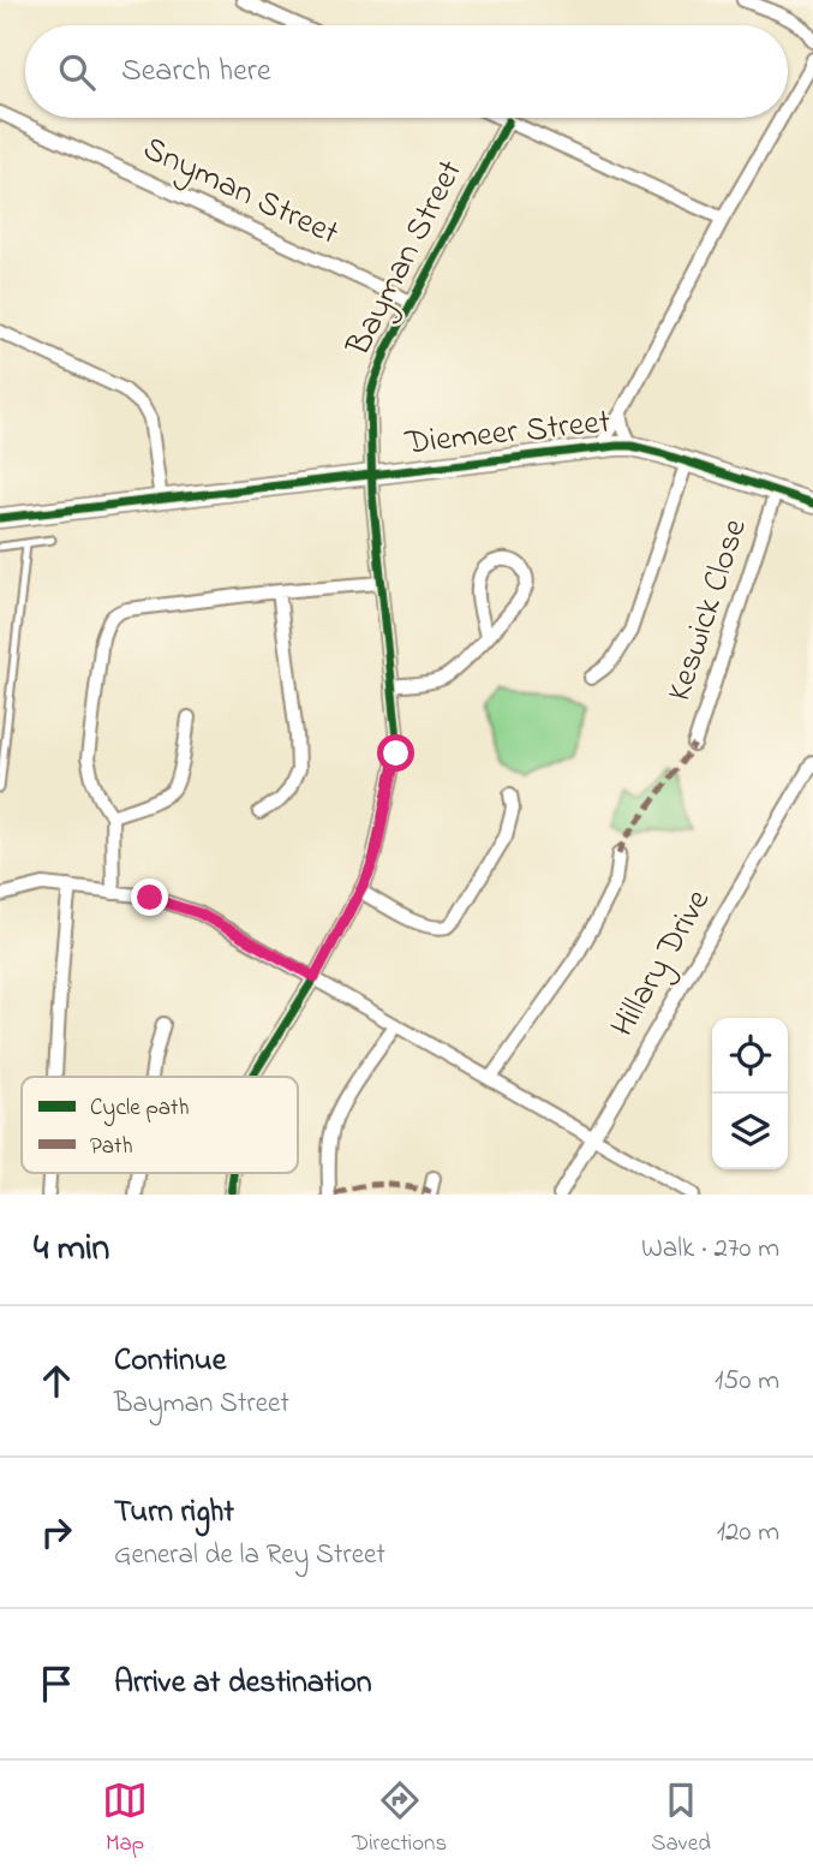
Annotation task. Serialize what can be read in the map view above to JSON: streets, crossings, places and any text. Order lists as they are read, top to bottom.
{
  "streets": {
    "street": [
      "Snyman Street",
      "Bayman Street",
      "Diemeer Street",
      "Keswick Close",
      "Hillary Drive"
    ]
  },
  "crossings": [
    ["Snyman Street", "Bayman Street"],
    ["Bayman Street", "Diemeer Street"],
    ["Diemeer Street", "Keswick Close"]
  ],
  "legend": ["Cycle path", "Path"],
  "page": {
    "search": "Search here",
    "heading": ["4 min", "Walk · 270 m"],
    "list": [
      ["Continue", "Bayman Street", "150 m"],
      ["Turn right", "General de la Rey Street", "120 m"],
      "Arrive at destination"
    ],
    "nav": ["Map", "Directions", "Saved"]
  }
}
